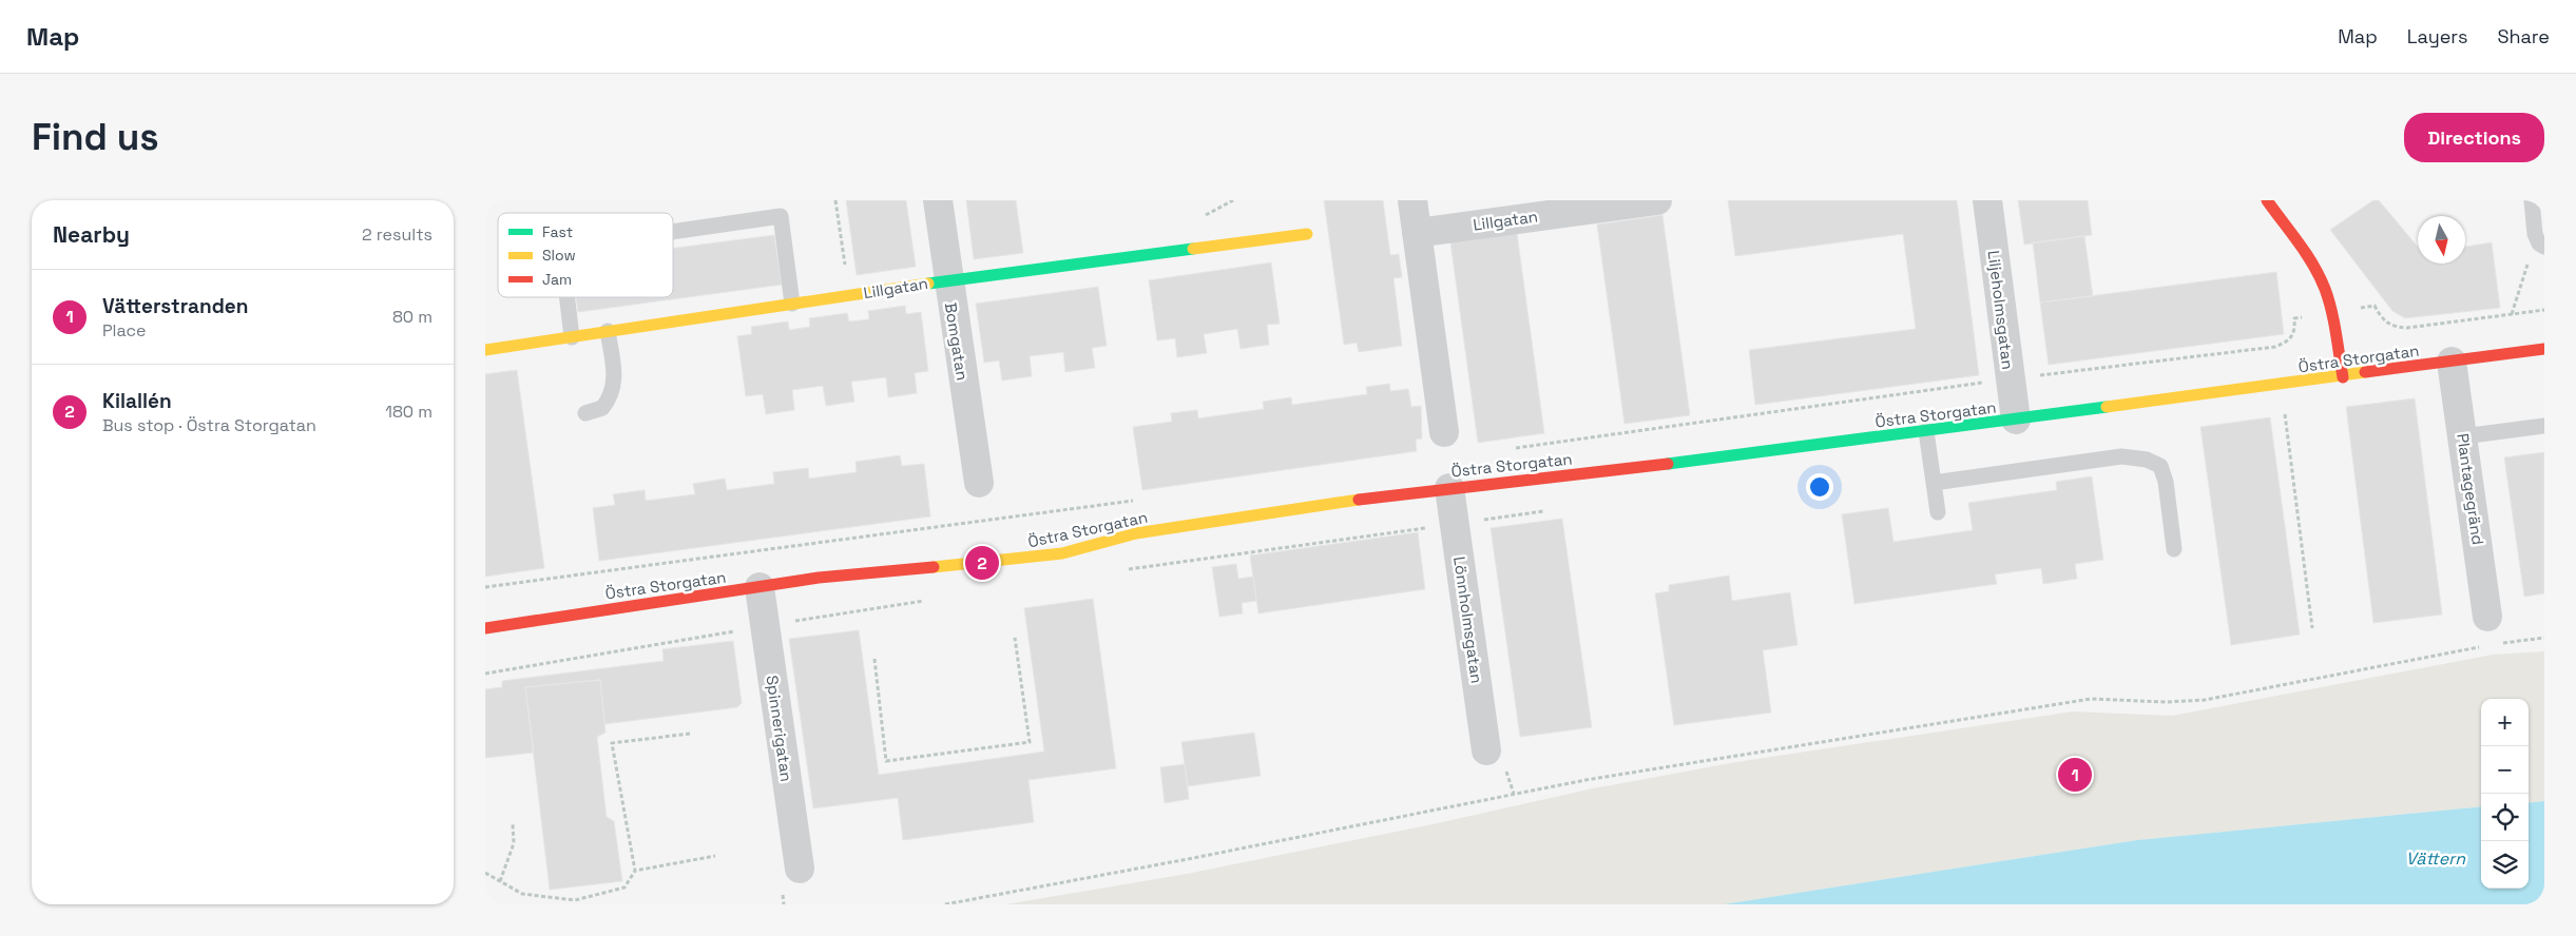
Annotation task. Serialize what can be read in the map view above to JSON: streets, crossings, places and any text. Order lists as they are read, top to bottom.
{
  "streets": {
    "street": [
      "Lillgatan",
      "Liljeholmsgatan",
      "Bomgatan",
      "Östra Storgatan",
      "Plantagegränd",
      "Lönnholmsgatan",
      "Spinnerigatan"
    ]
  },
  "crossings": [
    ["Lillgatan", "Bomgatan"],
    ["Liljeholmsgatan", "Östra Storgatan"],
    ["Östra Storgatan", "Plantagegränd"],
    ["Östra Storgatan", "Lönnholmsgatan"],
    ["Östra Storgatan", "Spinnerigatan"]
  ],
  "water": ["Vättern"],
  "legend": ["Fast", "Slow", "Jam"],
  "north": "bottom",
  "page": {
    "header": "Map",
    "nav": ["Map", "Layers", "Share"],
    "buttons": "Directions",
    "title": "Find us",
    "heading": ["Nearby", "2 results"],
    "list": [
      {
        "mark": "1",
        "name": "Vätterstranden",
        "note": "Place",
        "value": "80 m"
      },
      {
        "mark": "2",
        "name": "Kilallén",
        "note": "Bus stop · Östra Storgatan",
        "value": "180 m"
      }
    ],
    "pins": ["2", "1"],
    "map_buttons": ["+", "−"]
  }
}
